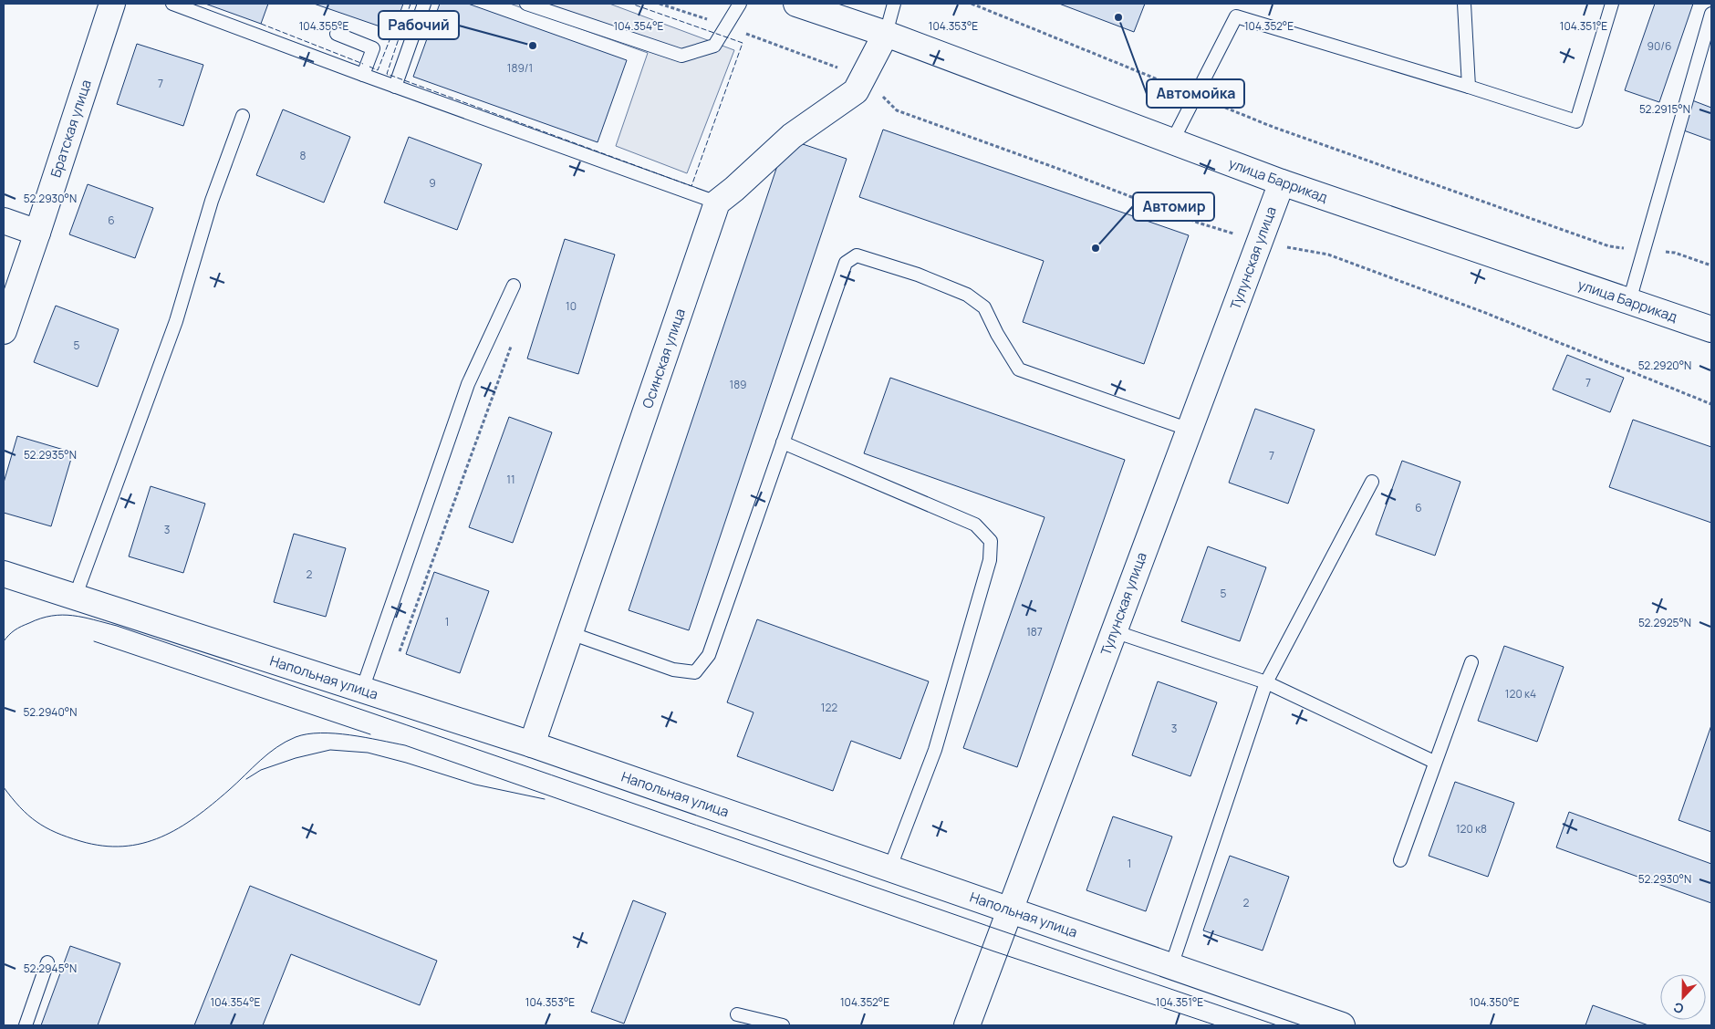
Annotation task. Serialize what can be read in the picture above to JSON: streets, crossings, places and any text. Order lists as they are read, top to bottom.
{
  "streets": {
    "street": [
      "Братская улица",
      "улица Баррикад",
      "Тулунская улица",
      "Осинская улица",
      "Напольная улица"
    ]
  },
  "crossings": [
    ["улица Баррикад", "Тулунская улица"],
    ["улица Баррикад", "Осинская улица"],
    ["Тулунская улица", "Напольная улица"],
    ["Осинская улица", "Напольная улица"]
  ],
  "places": ["Автомойка", "Рабочий", "Автомир"],
  "house_numbers": [
    "90/6",
    "189/1",
    "7",
    "8",
    "9",
    "6",
    "10",
    "5",
    "7",
    "189",
    "7",
    "11",
    "6",
    "3",
    "2",
    "5",
    "1",
    "187",
    "120 к4",
    "122",
    "3",
    "120 к8",
    "1",
    "2"
  ],
  "north": "bottom",
  "coordinates": [
    "104.355°E",
    "104.354°E",
    "104.353°E",
    "104.352°E",
    "104.351°E",
    "52.2915°N",
    "52.2930°N",
    "52.2920°N",
    "52.2935°N",
    "52.2925°N",
    "52.2940°N",
    "52.2945°N",
    "104.350°E"
  ]
}
